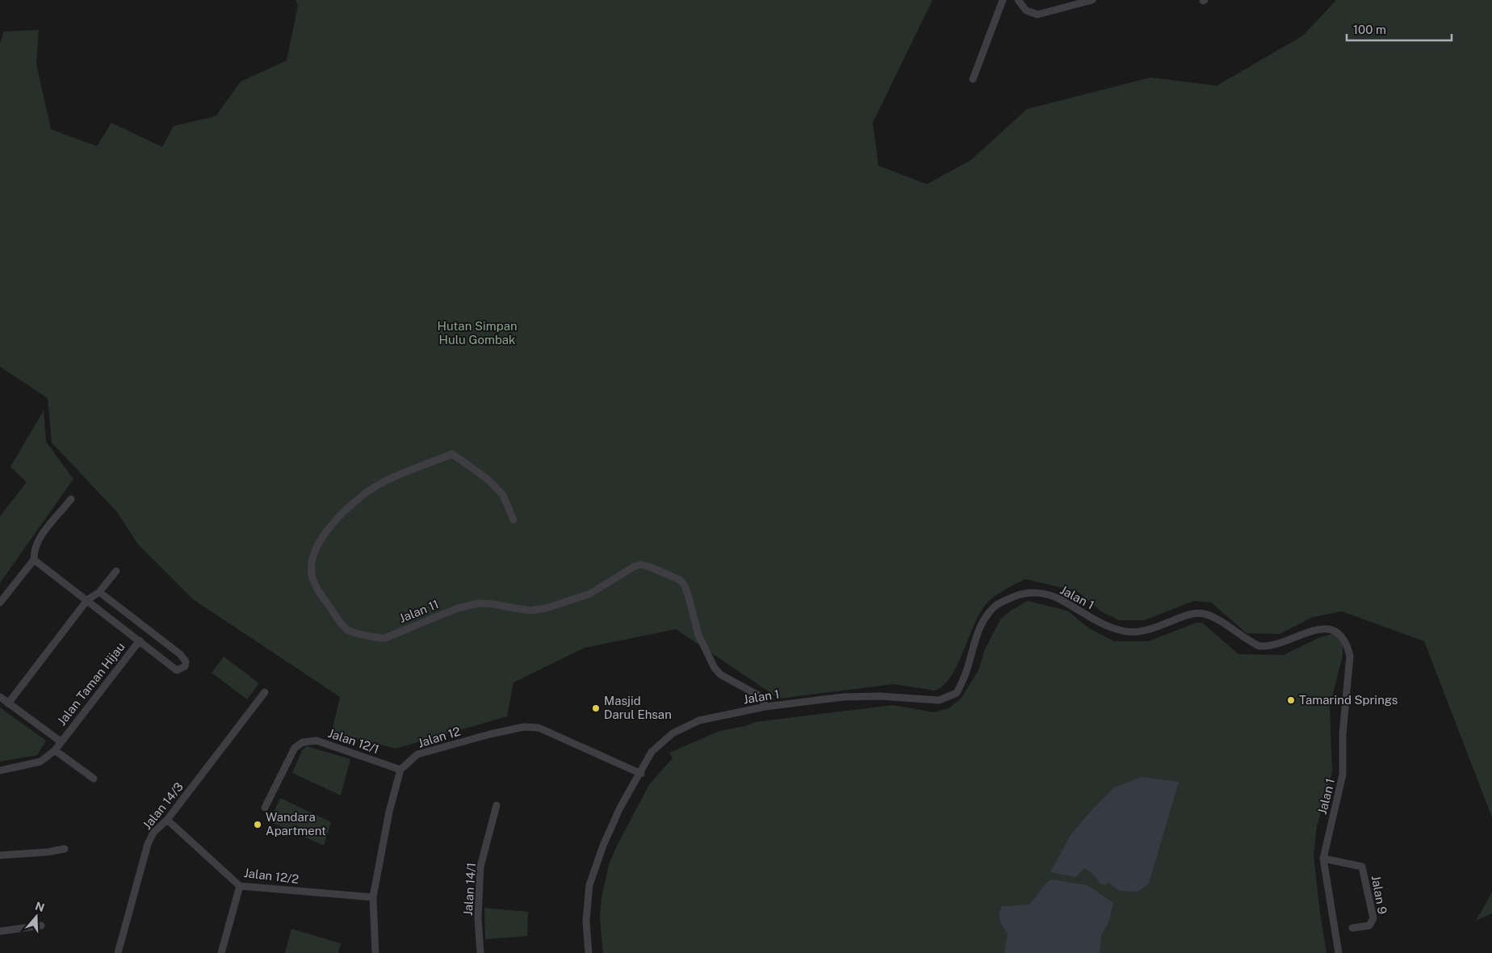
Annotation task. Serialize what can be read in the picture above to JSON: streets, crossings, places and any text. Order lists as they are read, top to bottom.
{
  "streets": {
    "street": [
      "Jalan 1",
      "Jalan 11",
      "Jalan Taman Hijau",
      "Jalan 12",
      "Jalan 12/1",
      "Jalan 14/3",
      "Jalan 12/2",
      "Jalan 14/1",
      "Jalan 9"
    ]
  },
  "crossings": [
    ["Jalan 1", "Jalan 11"],
    ["Jalan 1", "Jalan 12"],
    ["Jalan 1", "Jalan 9"],
    ["Jalan 12", "Jalan 12/1"],
    ["Jalan 14/3", "Jalan 12/2"]
  ],
  "parks": ["Hutan Simpan Hulu Gombak"],
  "places": ["Tamarind Springs", "Masjid Darul Ehsan", "Wandara Apartment"],
  "scale_bar": "100 m",
  "north": "top"
}
